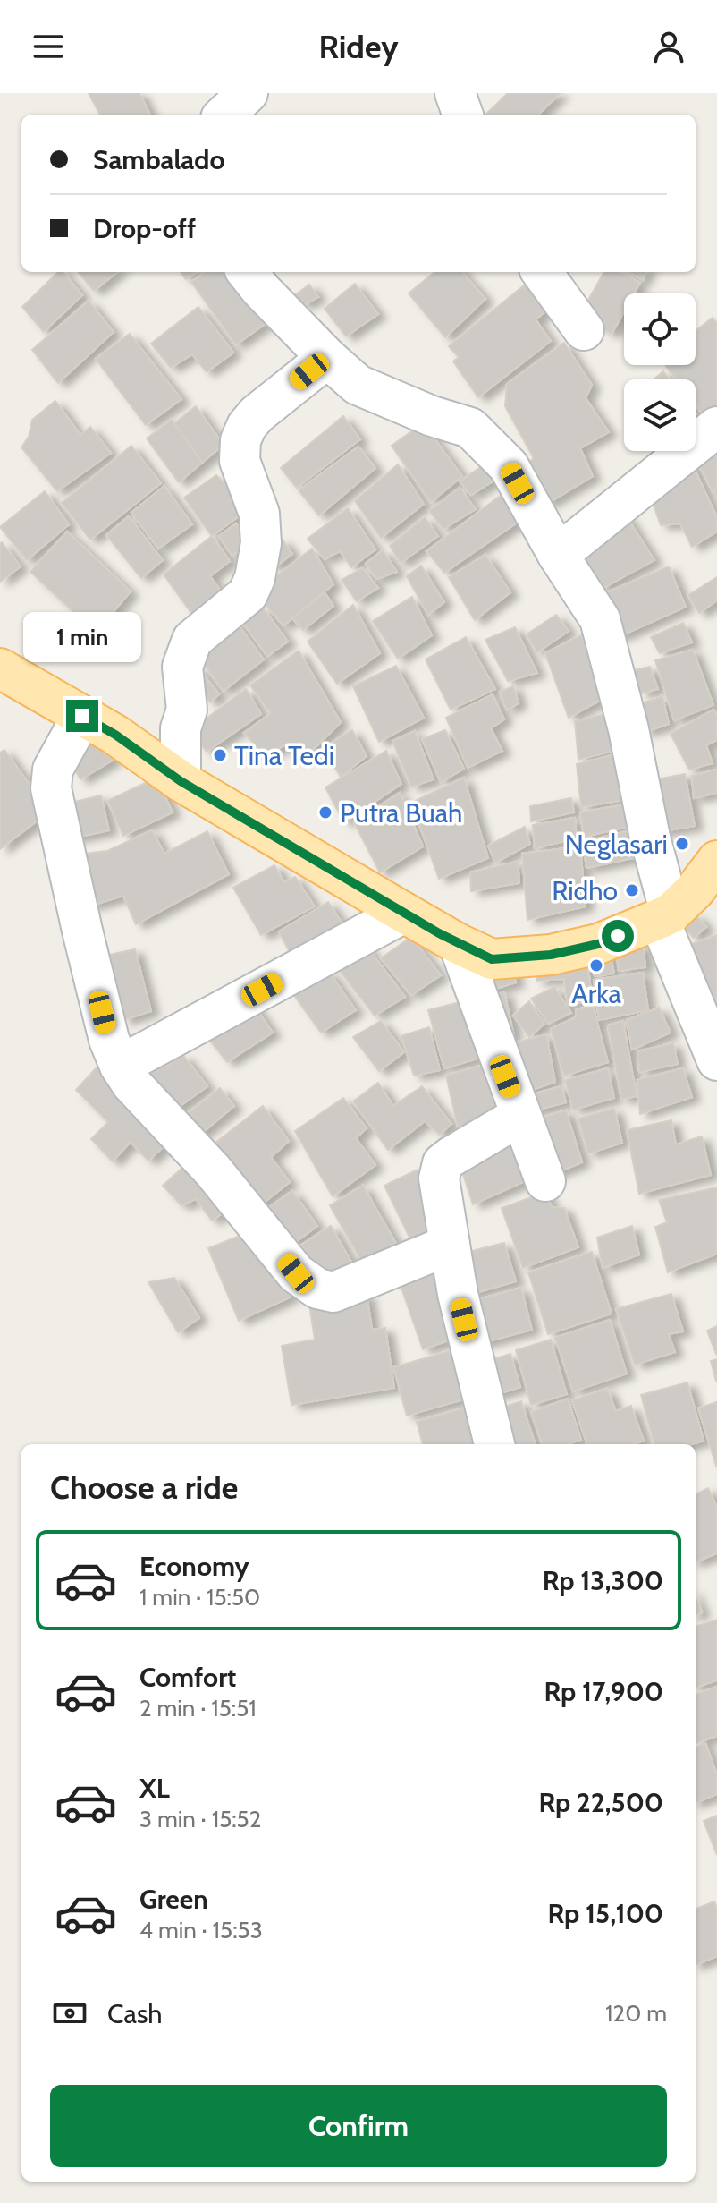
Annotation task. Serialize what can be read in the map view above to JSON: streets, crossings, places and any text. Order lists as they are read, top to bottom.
{
  "places": [
    "Tina Tedi",
    "Putra Buah",
    "Neglasari",
    "Ridho",
    "Arka"
  ],
  "page": {
    "header": "Ridey",
    "banner": ["Sambalado", "Drop-off"],
    "bubble": "1 min",
    "heading": "Choose a ride",
    "list": [
      {
        "name": "Economy",
        "note": "1 min · 15:50",
        "value": "Rp 13,300"
      },
      {
        "name": "Comfort",
        "note": "2 min · 15:51",
        "value": "Rp 17,900"
      },
      {
        "name": "XL",
        "note": "3 min · 15:52",
        "value": "Rp 22,500"
      },
      {
        "name": "Green",
        "note": "4 min · 15:53",
        "value": "Rp 15,100"
      }
    ],
    "pay": ["Cash", "120 m"],
    "buttons": "Confirm"
  }
}
